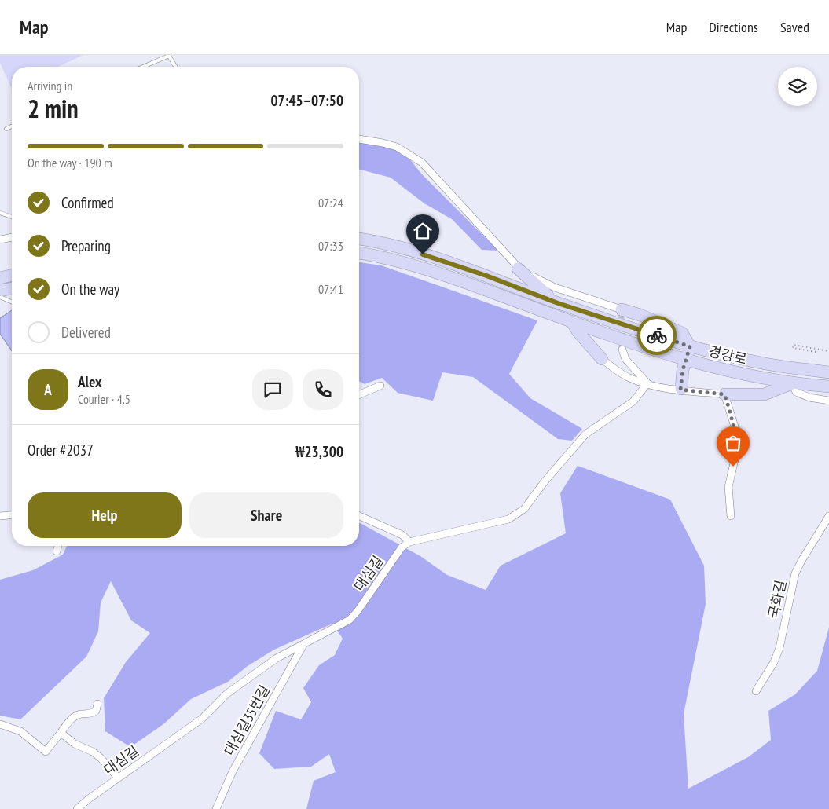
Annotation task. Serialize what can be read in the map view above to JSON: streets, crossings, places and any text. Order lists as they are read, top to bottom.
{
  "streets": {
    "highway": ["경강로"],
    "street": ["대심길", "국화길", "대심길35번길"]
  },
  "crossings": [
    ["대심길", "대심길35번길"]
  ],
  "page": {
    "header": "Map",
    "nav": ["Map", "Directions", "Saved"],
    "heading": ["2 min", "Arriving in", "07:45–07:50"],
    "panel": [
      "Alex",
      "Courier · 4.5",
      "Order #2037",
      "₩23,300"
    ],
    "bar": "On the way · 190 m",
    "list": [
      ["Confirmed", "07:24"],
      ["Preparing", "07:33"],
      ["On the way", "07:41"],
      "Delivered"
    ],
    "round": "A",
    "buttons": ["Help", "Share"]
  }
}
